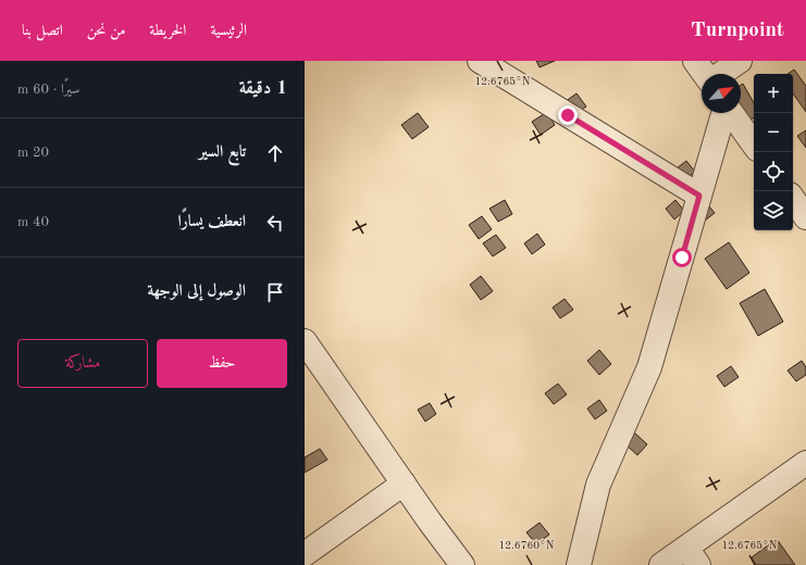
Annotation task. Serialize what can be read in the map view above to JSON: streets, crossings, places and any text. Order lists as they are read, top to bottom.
{
  "north": "top right",
  "page": {
    "header": "Turnpoint",
    "nav": [
      "الرئيسية",
      "الخريطة",
      "من نحن",
      "اتصل بنا"
    ],
    "heading": ["1 دقيقة", "سيرًا · 60 m"],
    "map_buttons": ["+", "−"],
    "list": [
      ["تابع السير", "20 m"],
      ["انعطف يسارًا", "40 m"],
      "الوصول إلى الوجهة"
    ],
    "buttons": ["حفظ", "مشاركة"]
  },
  "coordinates": ["12.6765°N", "12.6760°N"]
}
